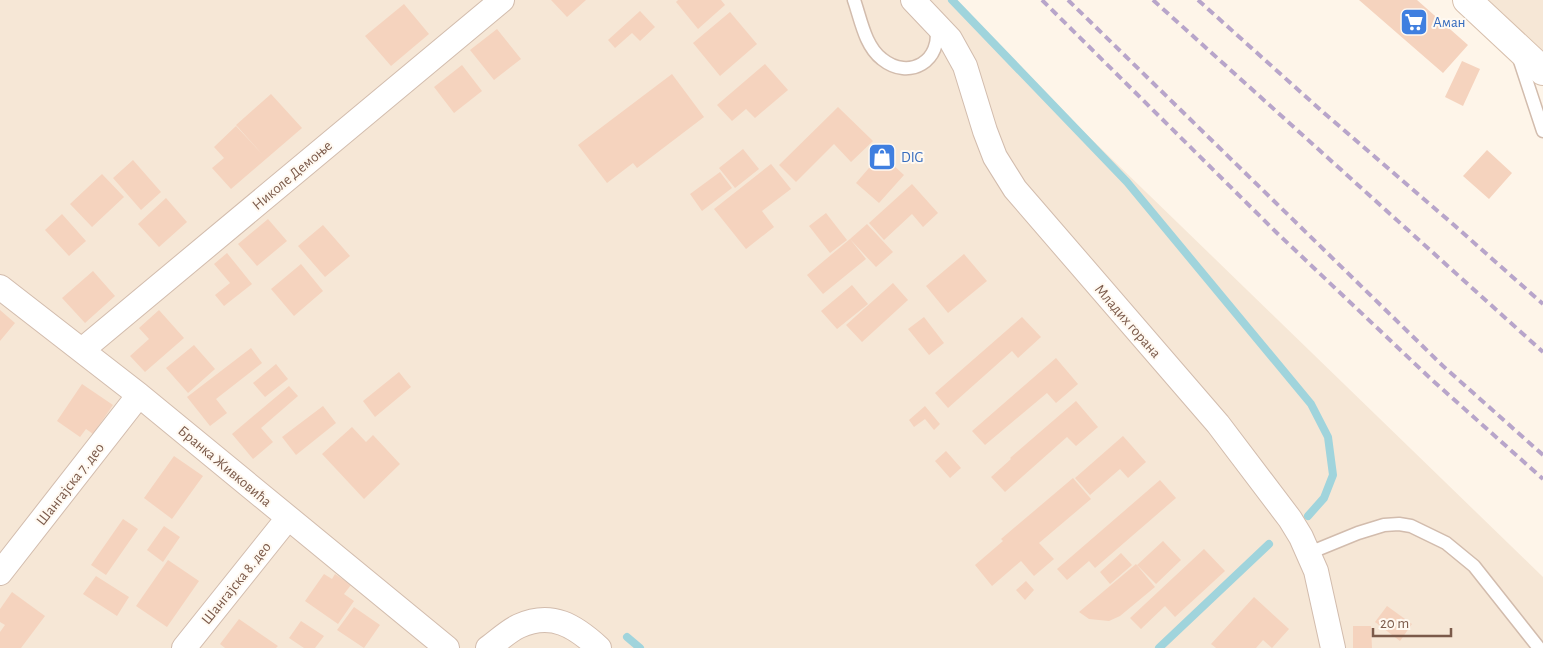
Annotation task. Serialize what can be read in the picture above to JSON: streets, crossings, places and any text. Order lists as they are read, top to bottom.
{
  "streets": {
    "street": [
      "Николе Демоње",
      "Младих горана",
      "Бранка Живковића",
      "Шангајска 7. део",
      "Шангајска 8. део"
    ]
  },
  "crossings": [
    ["Николе Демоње", "Бранка Живковића"],
    ["Бранка Живковића", "Шангајска 7. део"],
    ["Бранка Живковића", "Шангајска 8. део"]
  ],
  "places": {
    "supermarket": ["Аман"],
    "shop": ["DIG"]
  },
  "scale_bar": "20 m"
}
